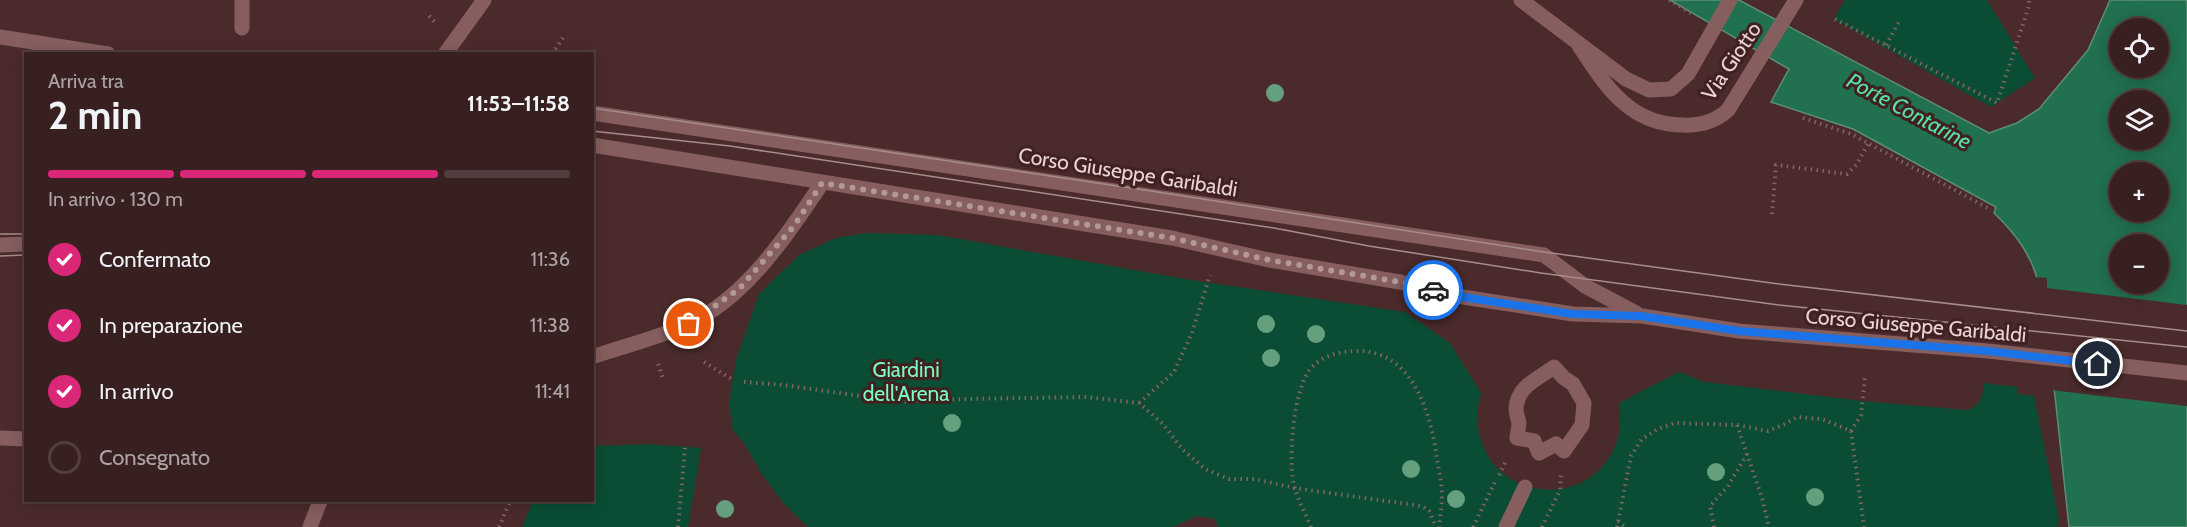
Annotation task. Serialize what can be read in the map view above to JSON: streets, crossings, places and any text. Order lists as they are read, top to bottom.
{
  "streets": {
    "street": ["Via Giotto", "Corso Giuseppe Garibaldi"]
  },
  "water": ["Porte Contarine"],
  "parks": ["Giardini dell'Arena"],
  "page": {
    "map_buttons": ["+", "−"],
    "heading": ["2 min", "Arriva tra", "11:53–11:58"],
    "bar": "In arrivo · 130 m",
    "list": [
      ["Confermato", "11:36"],
      ["In preparazione", "11:38"],
      ["In arrivo", "11:41"],
      "Consegnato"
    ]
  }
}
